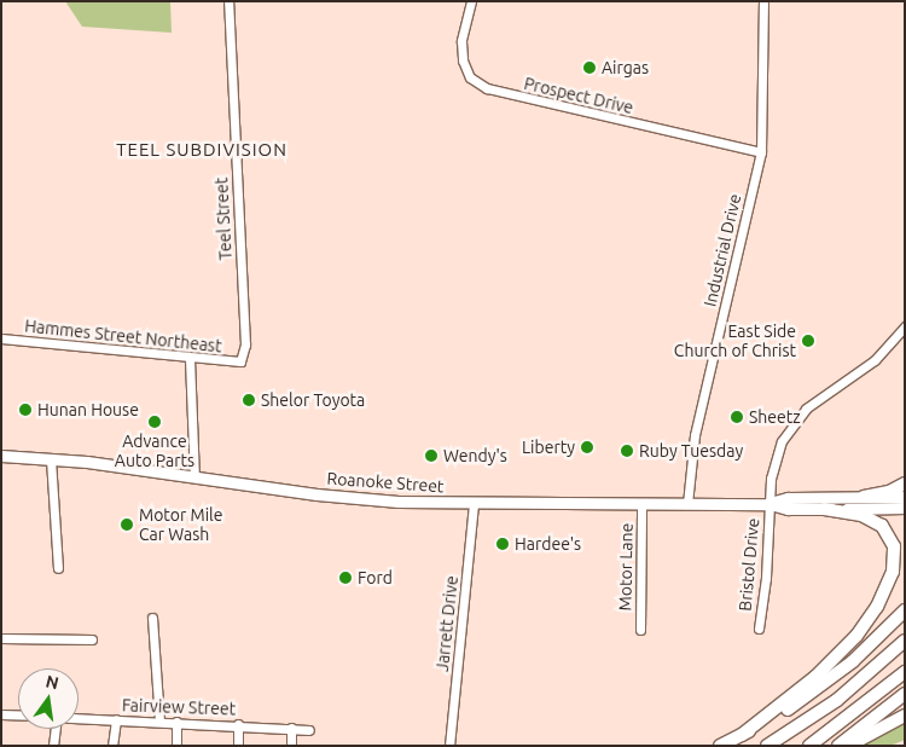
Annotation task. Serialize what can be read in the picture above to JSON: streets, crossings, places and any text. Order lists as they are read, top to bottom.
{
  "streets": {
    "main road": ["Roanoke Street"],
    "street": [
      "Prospect Drive",
      "Teel Street",
      "Industrial Drive",
      "Hammes Street Northeast",
      "Bristol Drive",
      "Motor Lane",
      "Jarrett Drive",
      "Fairview Street"
    ]
  },
  "crossings": [
    ["Prospect Drive", "Industrial Drive"],
    ["Teel Street", "Hammes Street Northeast"],
    ["Industrial Drive", "Roanoke Street"],
    ["Roanoke Street", "Bristol Drive"],
    ["Roanoke Street", "Motor Lane"],
    ["Roanoke Street", "Jarrett Drive"]
  ],
  "districts": ["TEEL SUBDIVISION"],
  "places": [
    "Airgas",
    "East Side Church of Christ",
    "Shelor Toyota",
    "Hunan House",
    "Sheetz",
    "Advance Auto Parts",
    "Liberty",
    "Ruby Tuesday",
    "Wendy's",
    "Motor Mile Car Wash",
    "Hardee's",
    "Ford"
  ],
  "north": "top"
}
